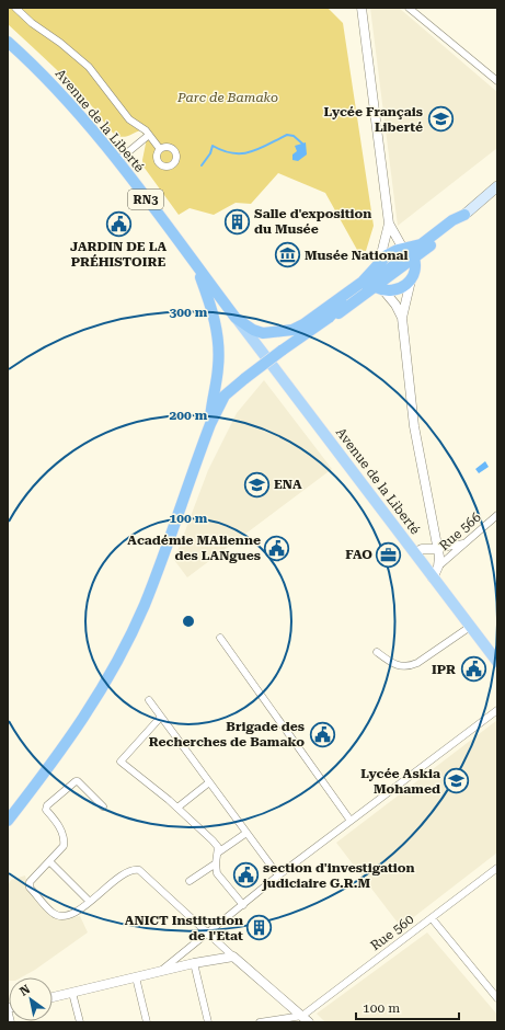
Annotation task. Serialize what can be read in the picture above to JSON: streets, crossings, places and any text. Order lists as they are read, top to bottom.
{
  "streets": {
    "highway": ["Avenue de la Liberté", "RN3"],
    "street": ["Rue 566", "Rue 560"]
  },
  "parks": ["Parc de Bamako"],
  "places": {
    "school or university": ["Lycée Français Liberté", "ENA", "Lycée Askia Mohamed"],
    "building": ["Salle d'exposition du Musée", "ANICT Institution de l'Etat"],
    "public building": [
      "JARDIN DE LA PRÉHISTOIRE",
      "Académie MAlienne des LANgues",
      "IPR",
      "Brigade des Recherches de Bamako",
      "section d'investigation judiciaire G.R.M"
    ],
    "museum": ["Musée National"],
    "office": ["FAO"]
  },
  "scale_bar": "100 m",
  "north": "top left",
  "rings": ["300 m", "200 m", "100 m"]
}
